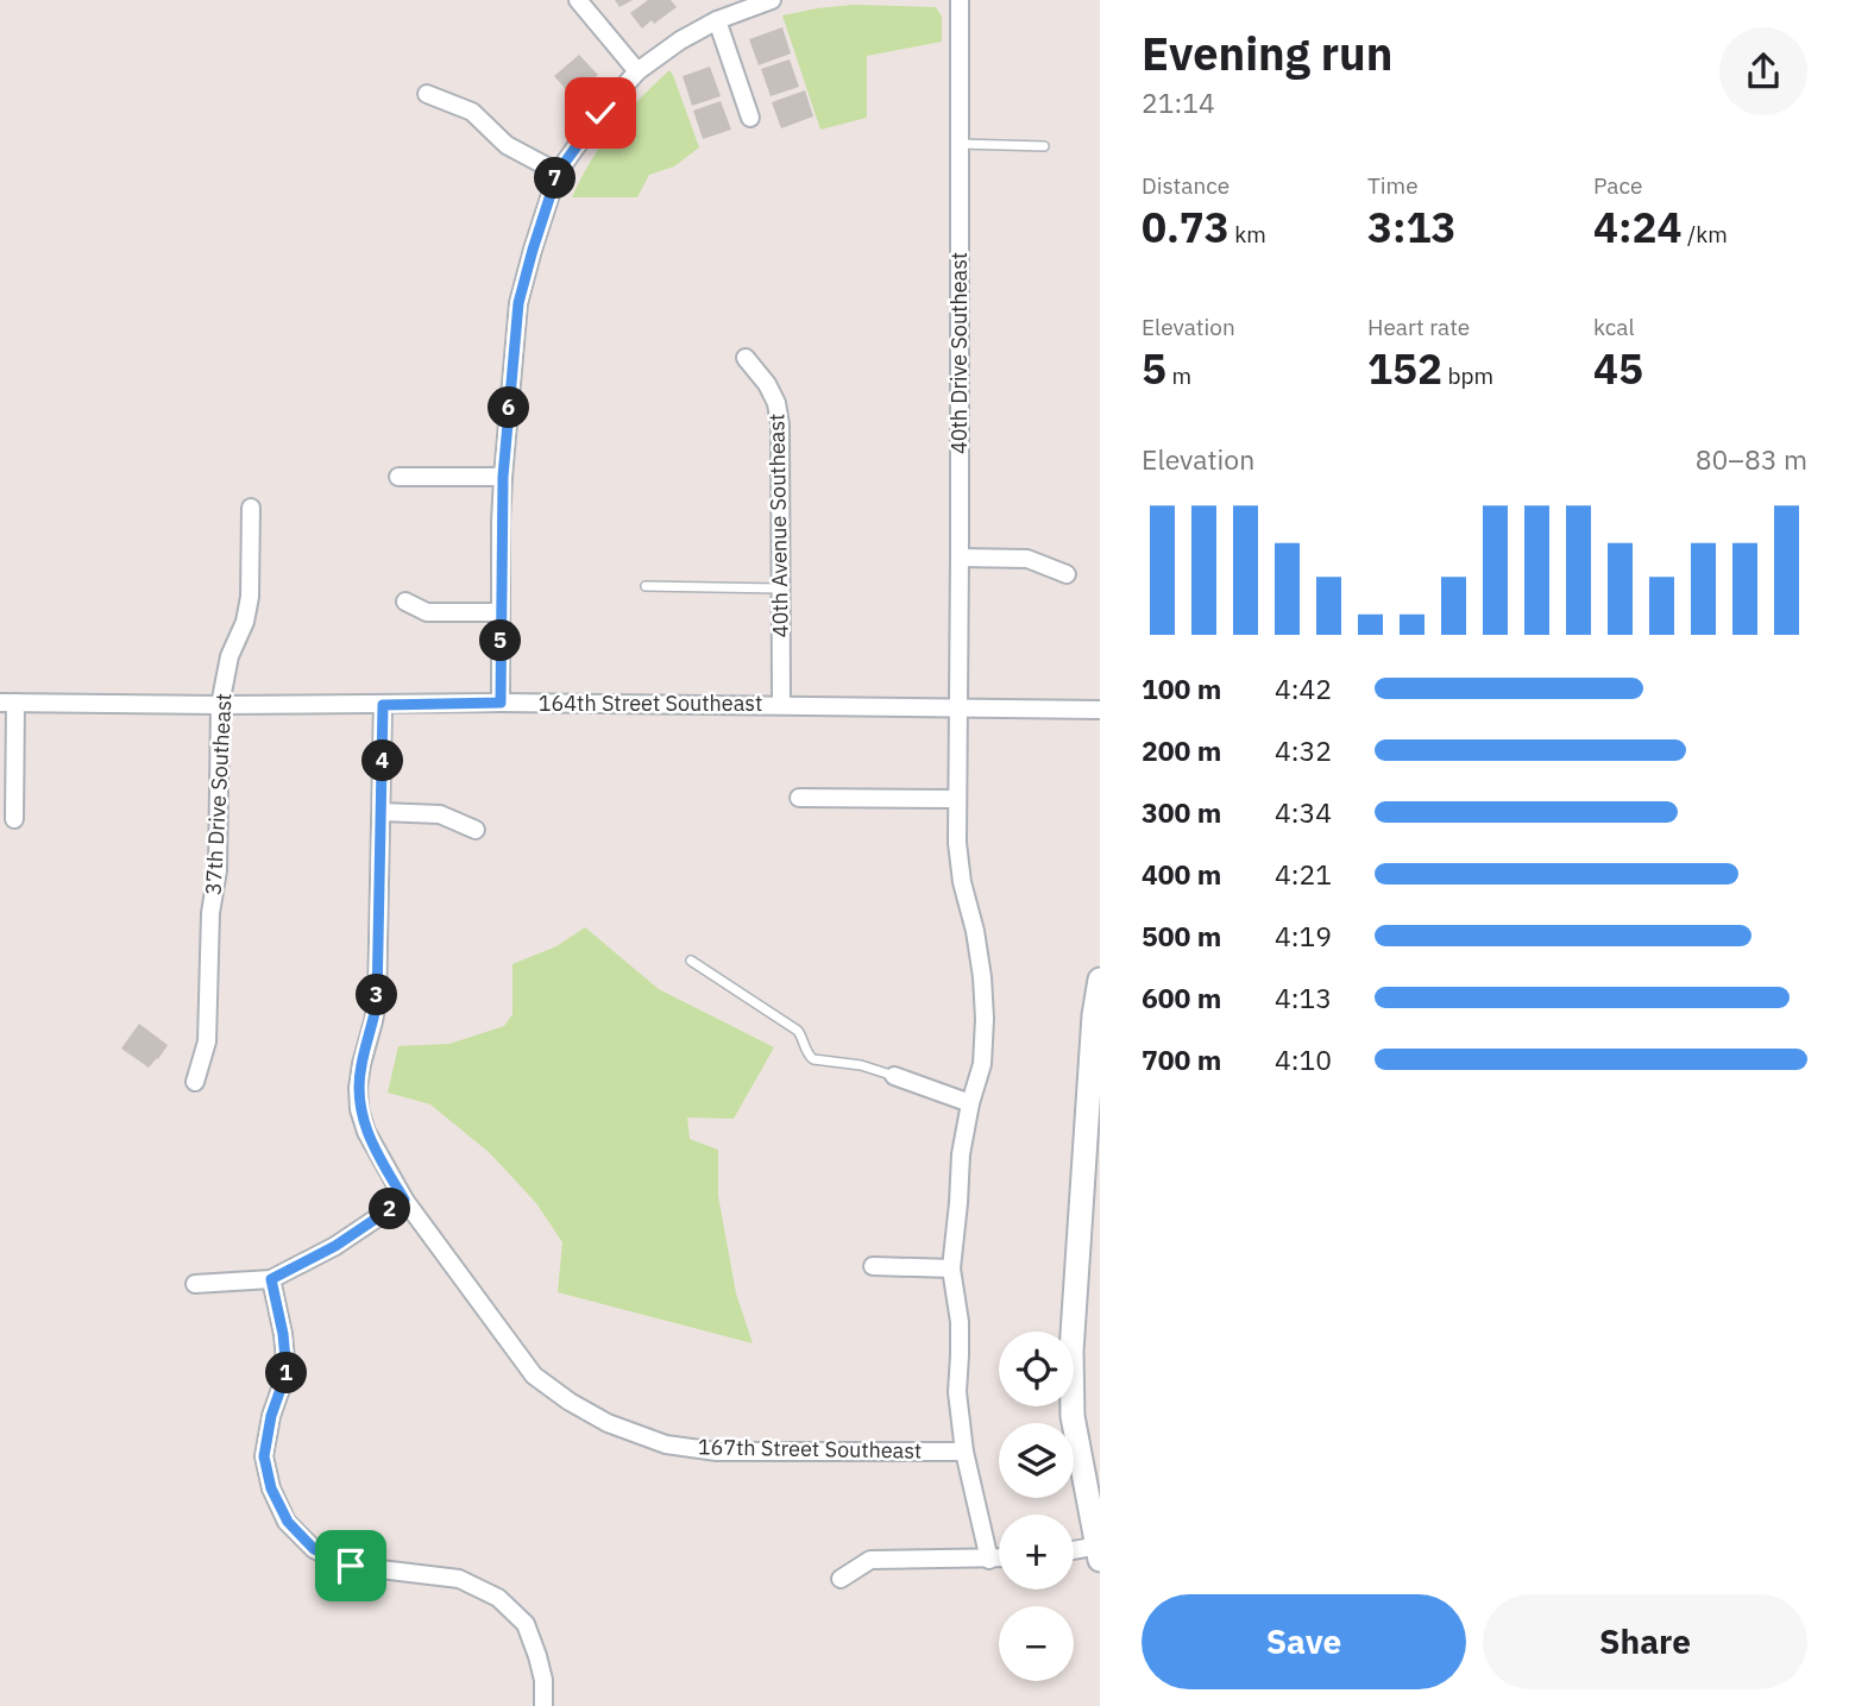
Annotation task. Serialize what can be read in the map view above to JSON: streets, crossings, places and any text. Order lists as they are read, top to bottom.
{
  "streets": {
    "street": [
      "40th Drive Southeast",
      "40th Avenue Southeast",
      "164th Street Southeast",
      "37th Drive Southeast",
      "167th Street Southeast"
    ]
  },
  "crossings": [
    ["40th Drive Southeast", "164th Street Southeast"],
    ["40th Drive Southeast", "167th Street Southeast"],
    ["40th Avenue Southeast", "164th Street Southeast"],
    ["164th Street Southeast", "37th Drive Southeast"],
    ["164th Street Southeast", "167th Street Southeast"]
  ],
  "page": {
    "heading": ["Evening run", "21:14"],
    "stats": [
      ["Distance", "0.73 km"],
      ["Time", "3:13"],
      ["Pace", "4:24 /km"],
      ["Elevation", "5 m"],
      ["Heart rate", "152 bpm"],
      ["kcal", "45"]
    ],
    "pins": [
      "7",
      "6",
      "5",
      "4",
      "3",
      "2",
      "1"
    ],
    "chart": ["Elevation", "80–83 m"],
    "list": [
      {
        "name": "100 m",
        "note": "4:42"
      },
      {
        "name": "200 m",
        "note": "4:32"
      },
      {
        "name": "300 m",
        "note": "4:34"
      },
      {
        "name": "400 m",
        "note": "4:21"
      },
      {
        "name": "500 m",
        "note": "4:19"
      },
      {
        "name": "600 m",
        "note": "4:13"
      },
      {
        "name": "700 m",
        "note": "4:10"
      }
    ],
    "map_buttons": ["+", "−"],
    "buttons": ["Save", "Share"]
  }
}
